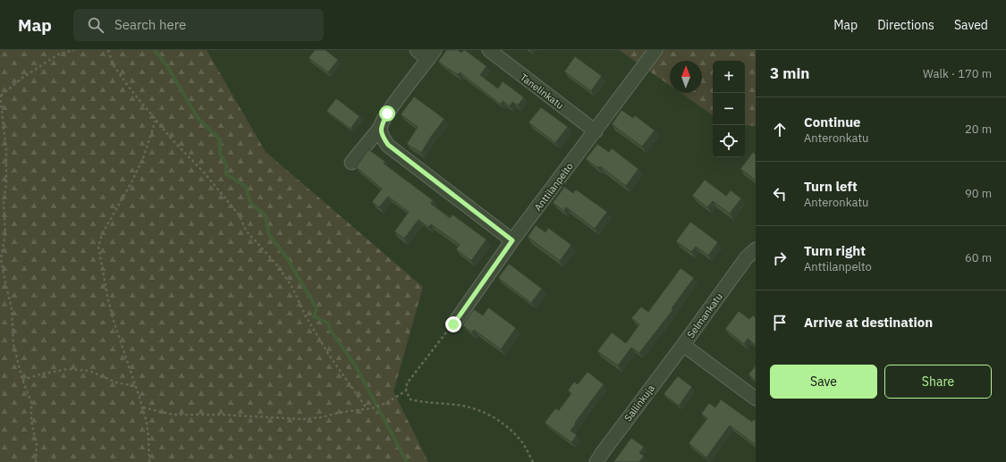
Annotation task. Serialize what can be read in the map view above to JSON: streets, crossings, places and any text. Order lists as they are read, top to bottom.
{
  "streets": {
    "street": [
      "Tanelinkatu",
      "Anttilanpelto",
      "Selmankatu",
      "Sallinkuja"
    ]
  },
  "crossings": [
    ["Tanelinkatu", "Anttilanpelto"],
    ["Selmankatu", "Sallinkuja"]
  ],
  "north": "top",
  "page": {
    "header": "Map",
    "search": "Search here",
    "nav": ["Map", "Directions", "Saved"],
    "heading": ["3 min", "Walk · 170 m"],
    "map_buttons": ["+", "−"],
    "list": [
      ["Continue", "Anteronkatu", "20 m"],
      ["Turn left", "Anteronkatu", "90 m"],
      ["Turn right", "Anttilanpelto", "60 m"],
      "Arrive at destination"
    ],
    "buttons": ["Save", "Share"]
  }
}
